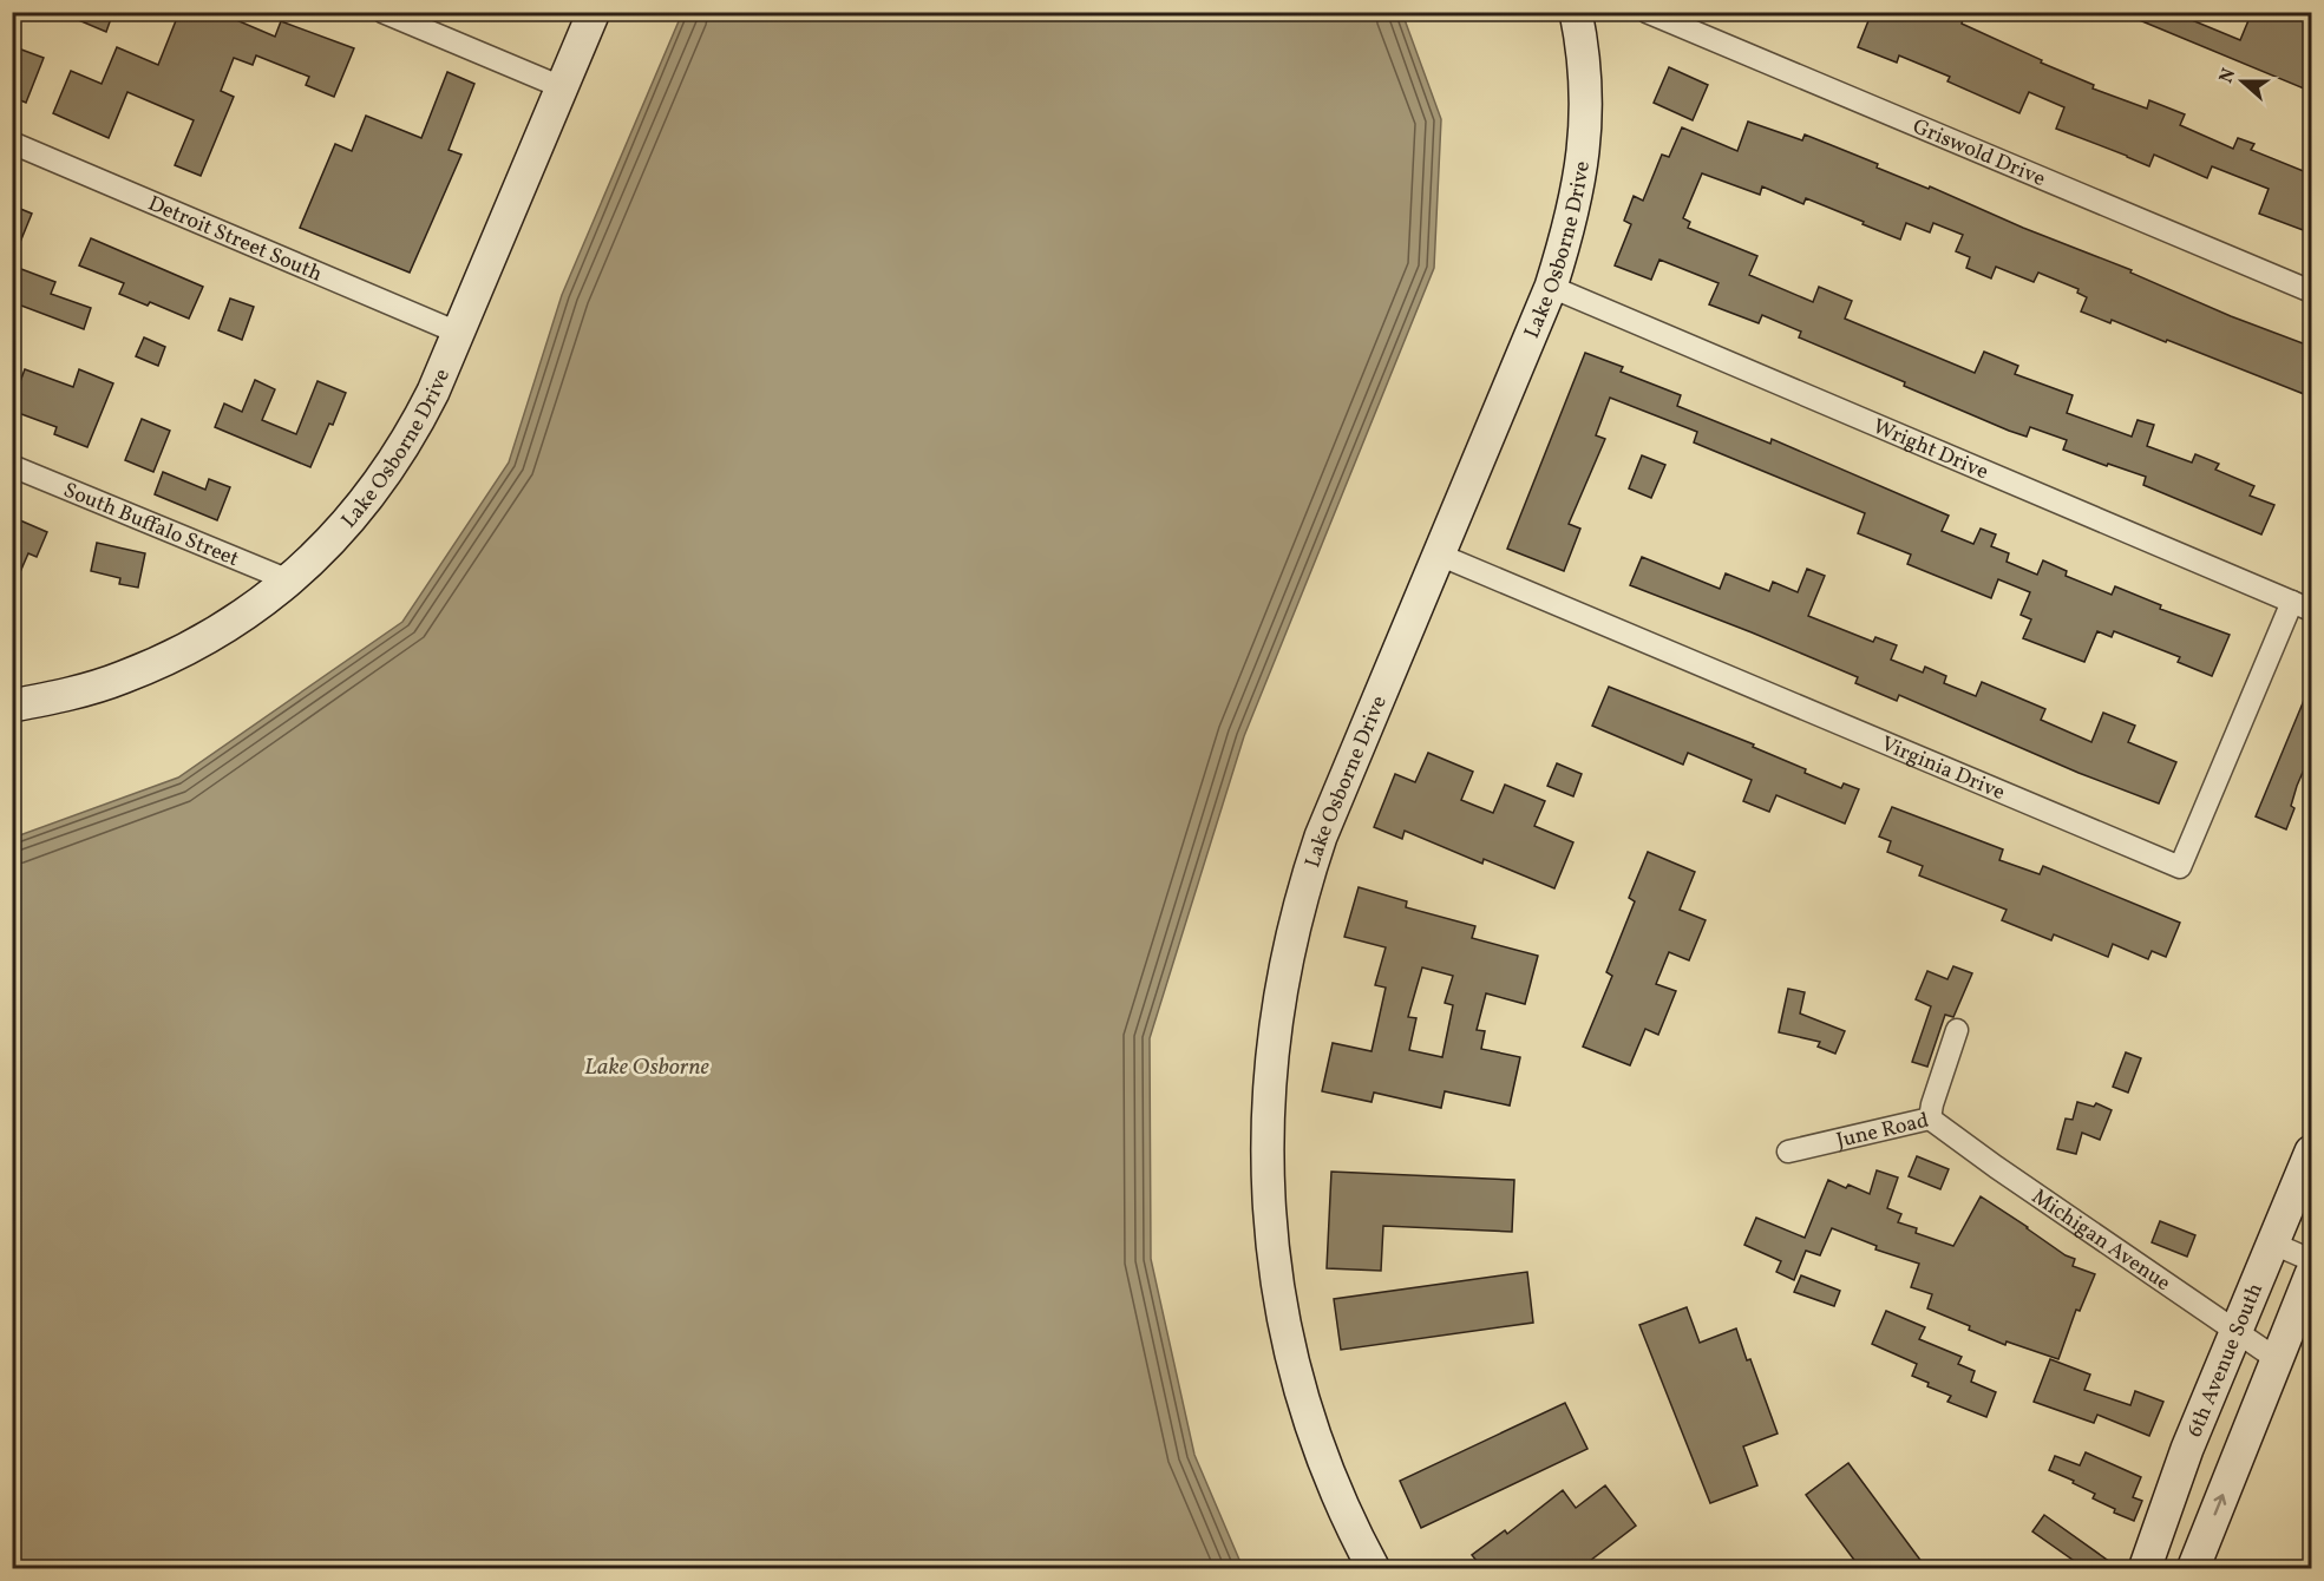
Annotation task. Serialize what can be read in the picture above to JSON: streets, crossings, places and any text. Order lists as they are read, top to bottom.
{
  "streets": {
    "street": [
      "Griswold Drive",
      "Detroit Street South",
      "Lake Osborne Drive",
      "Wright Drive",
      "South Buffalo Street",
      "Virginia Drive",
      "June Road",
      "Michigan Avenue",
      "6th Avenue South"
    ]
  },
  "crossings": [
    ["Detroit Street South", "Lake Osborne Drive"],
    ["Lake Osborne Drive", "Wright Drive"],
    ["Lake Osborne Drive", "South Buffalo Street"],
    ["Lake Osborne Drive", "Virginia Drive"],
    ["Wright Drive", "Virginia Drive"],
    ["June Road", "Michigan Avenue"],
    ["Michigan Avenue", "6th Avenue South"]
  ],
  "water": ["Lake Osborne"],
  "north": "left"
}
